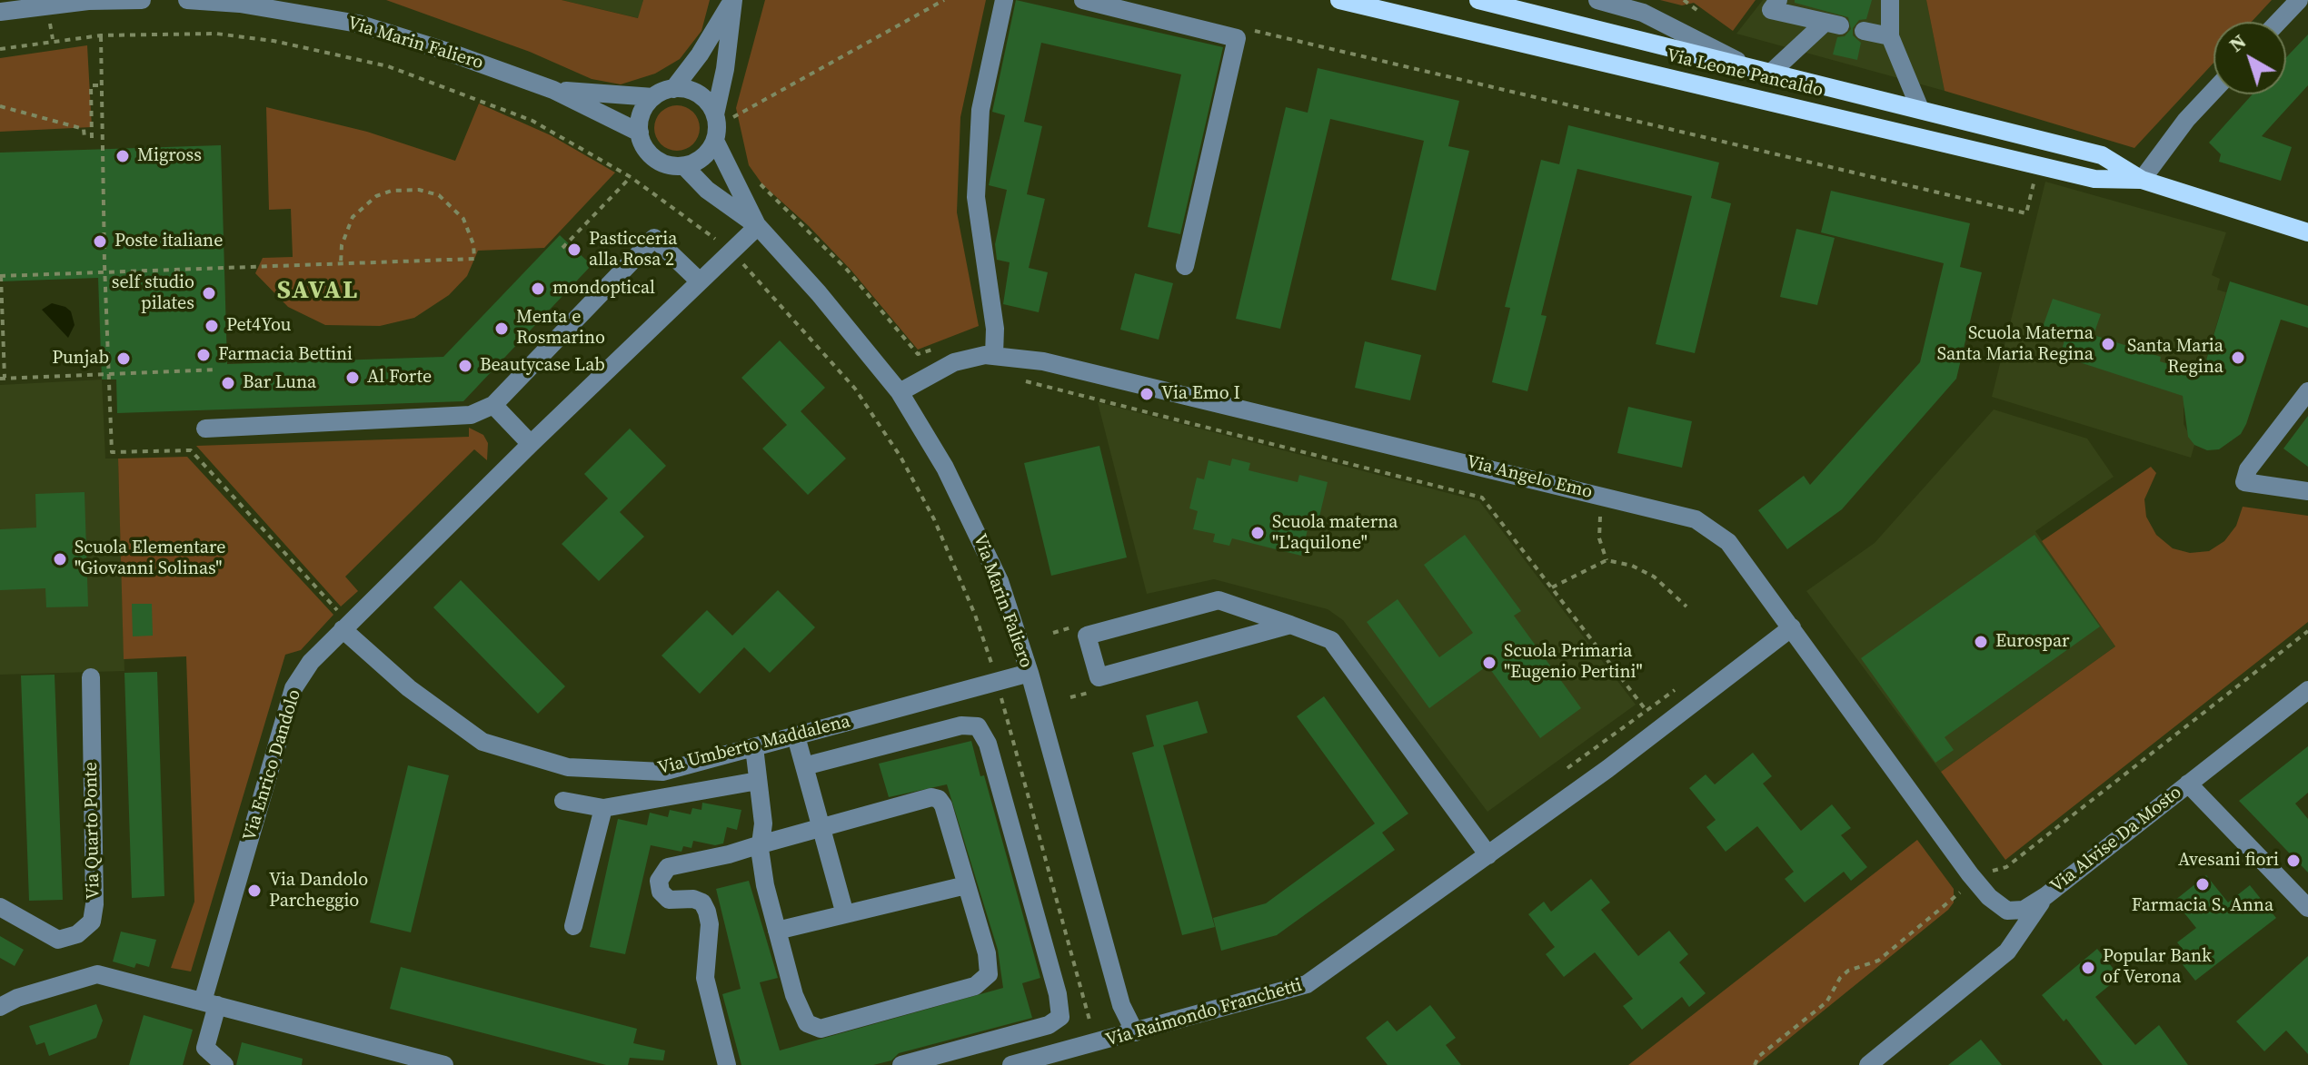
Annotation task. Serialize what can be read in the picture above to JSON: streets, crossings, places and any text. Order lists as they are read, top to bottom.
{
  "streets": {
    "main road": ["Via Leone Pancaldo"],
    "street": [
      "Via Marin Faliero",
      "Via Angelo Emo",
      "Via Umberto Maddalena",
      "Via Enrico Dandolo",
      "Via Quarto Ponte",
      "Via Alvise Da Mosto",
      "Via Raimondo Franchetti"
    ]
  },
  "crossings": [
    ["Via Marin Faliero", "Via Angelo Emo"],
    ["Via Marin Faliero", "Via Umberto Maddalena"],
    ["Via Marin Faliero", "Via Enrico Dandolo"],
    ["Via Marin Faliero", "Via Raimondo Franchetti"],
    ["Via Angelo Emo", "Via Alvise Da Mosto"],
    ["Via Angelo Emo", "Via Raimondo Franchetti"],
    ["Via Umberto Maddalena", "Via Enrico Dandolo"]
  ],
  "districts": ["SAVAL"],
  "places": [
    "Migross",
    "Poste italiane",
    "Pasticceria alla Rosa 2",
    "mondoptical",
    "self studio pilates",
    "Pet4You",
    "Menta e Rosmarino",
    "Scuola Materna Santa Maria Regina",
    "Farmacia Bettini",
    "Santa Maria Regina",
    "Punjab",
    "Beautycase Lab",
    "Al Forte",
    "Bar Luna",
    "Via Emo I",
    "Scuola materna \"L'aquilone\"",
    "Scuola Elementare \"Giovanni Solinas\"",
    "Eurospar",
    "Scuola Primaria \"Eugenio Pertini\"",
    "Avesani fiori",
    "Farmacia S. Anna",
    "Via Dandolo Parcheggio",
    "Popular Bank of Verona"
  ],
  "north": "top left"
}
